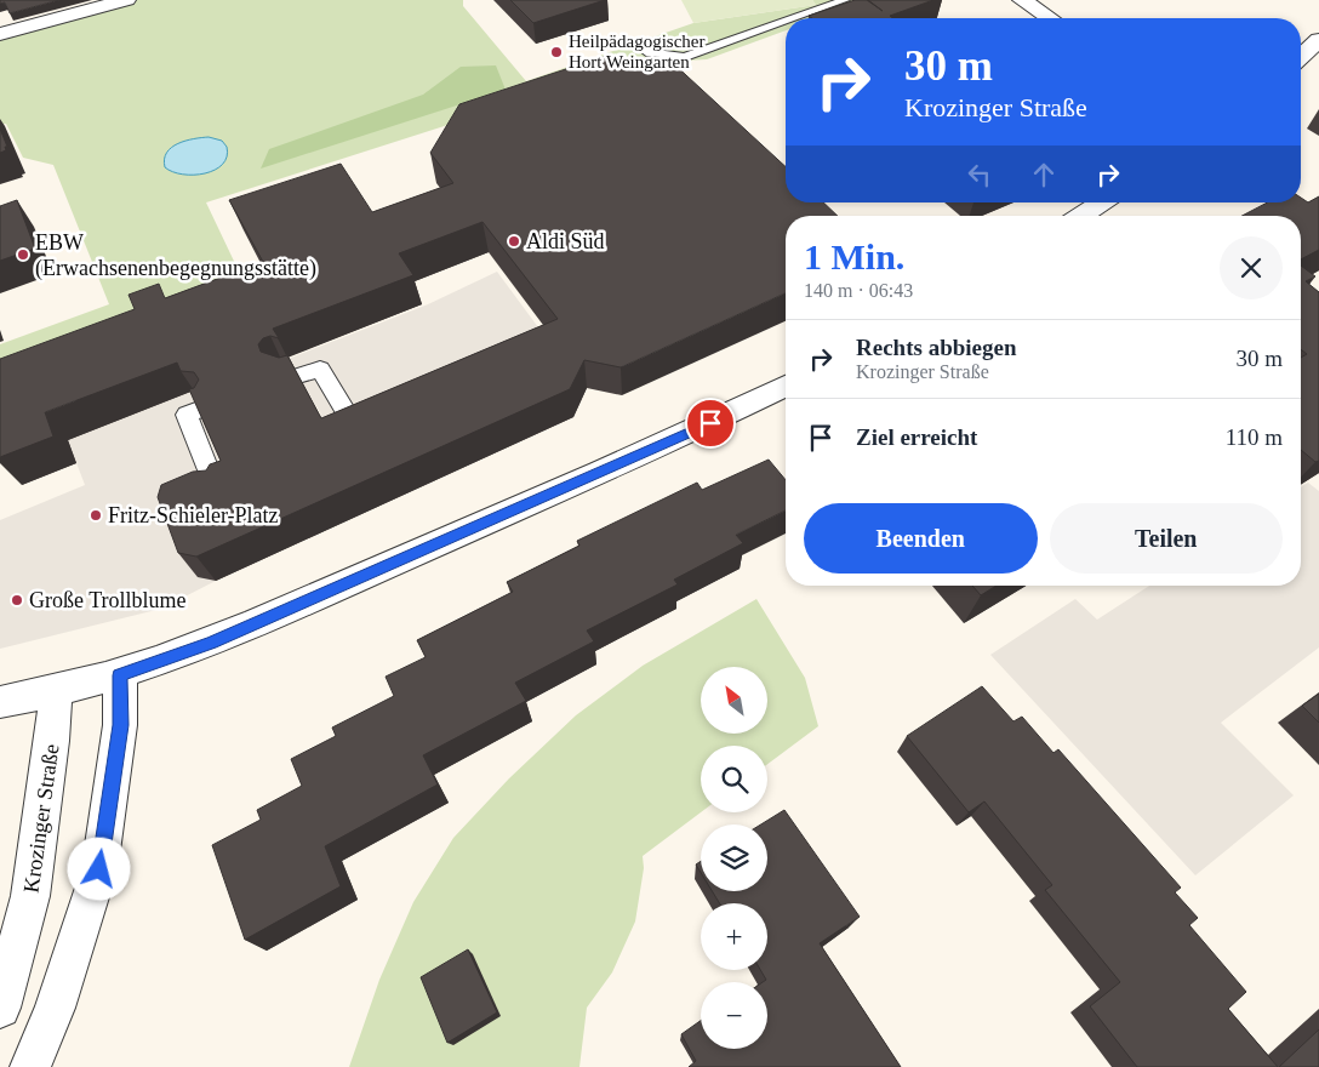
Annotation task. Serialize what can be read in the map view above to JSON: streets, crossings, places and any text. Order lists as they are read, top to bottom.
{
  "streets": {
    "street": ["Krozinger Straße"]
  },
  "places": [
    "Heilpädagogischer Hort Weingarten",
    "Aldi Süd",
    "EBW (Erwachsenenbegegnungsstätte)",
    "Fritz-Schieler-Platz",
    "Große Trollblume"
  ],
  "north": "top left",
  "page": {
    "turn": ["30 m", "Krozinger Straße"],
    "heading": ["1 Min.", "140 m · 06:43"],
    "list": [
      {
        "name": "Rechts abbiegen",
        "note": "Krozinger Straße",
        "value": "30 m"
      },
      {
        "name": "Ziel erreicht",
        "value": "110 m"
      }
    ],
    "buttons": ["Beenden", "Teilen"],
    "map_buttons": ["+", "−"]
  }
}
